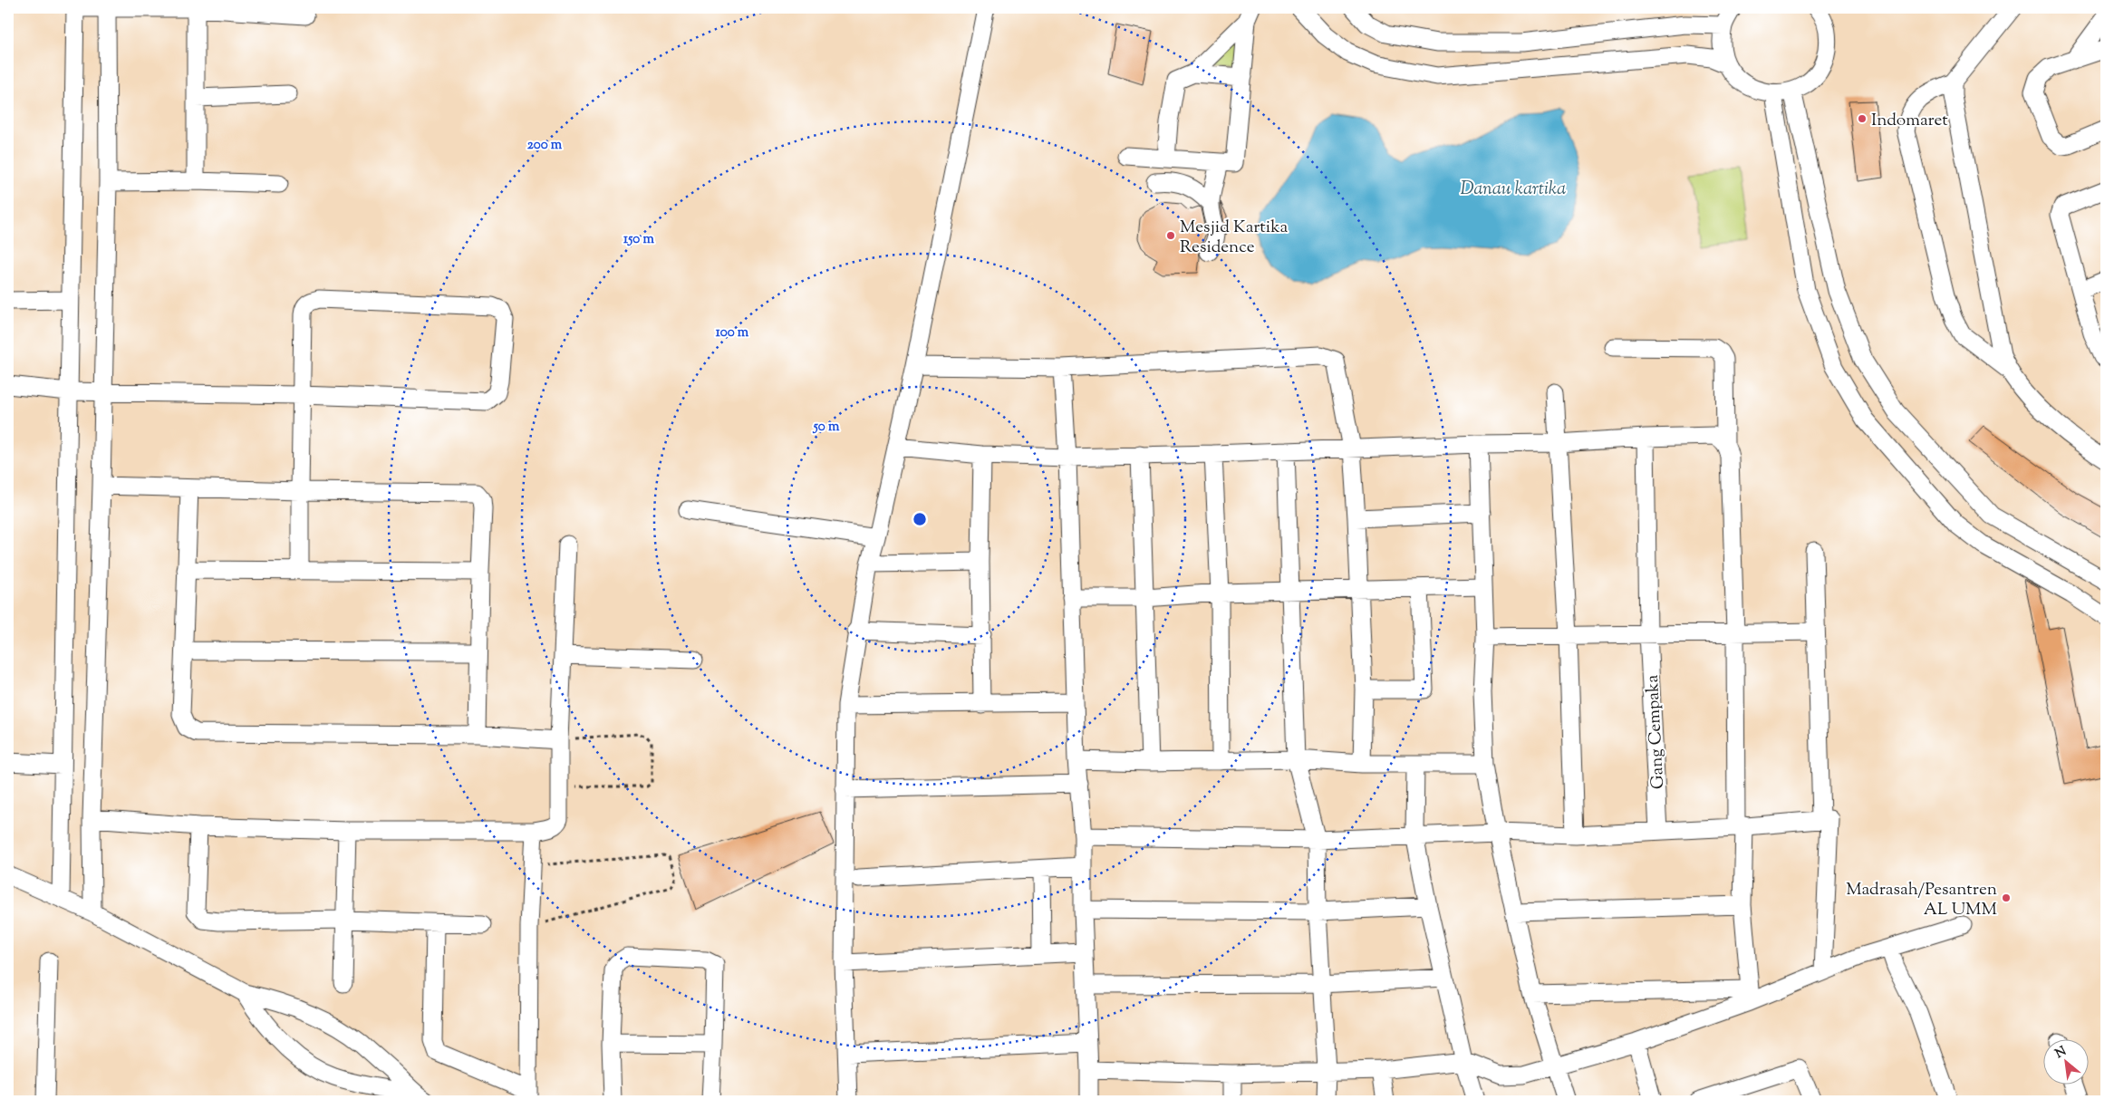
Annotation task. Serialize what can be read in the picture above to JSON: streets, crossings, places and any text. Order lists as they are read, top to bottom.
{
  "streets": {
    "street": ["Gang Cempaka"]
  },
  "water": ["Danau kartika"],
  "places": ["Indomaret", "Mesjid Kartika Residence", "Madrasah/Pesantren AL UMM"],
  "north": "top left",
  "rings": [
    "200 m",
    "150 m",
    "100 m",
    "50 m"
  ]
}
